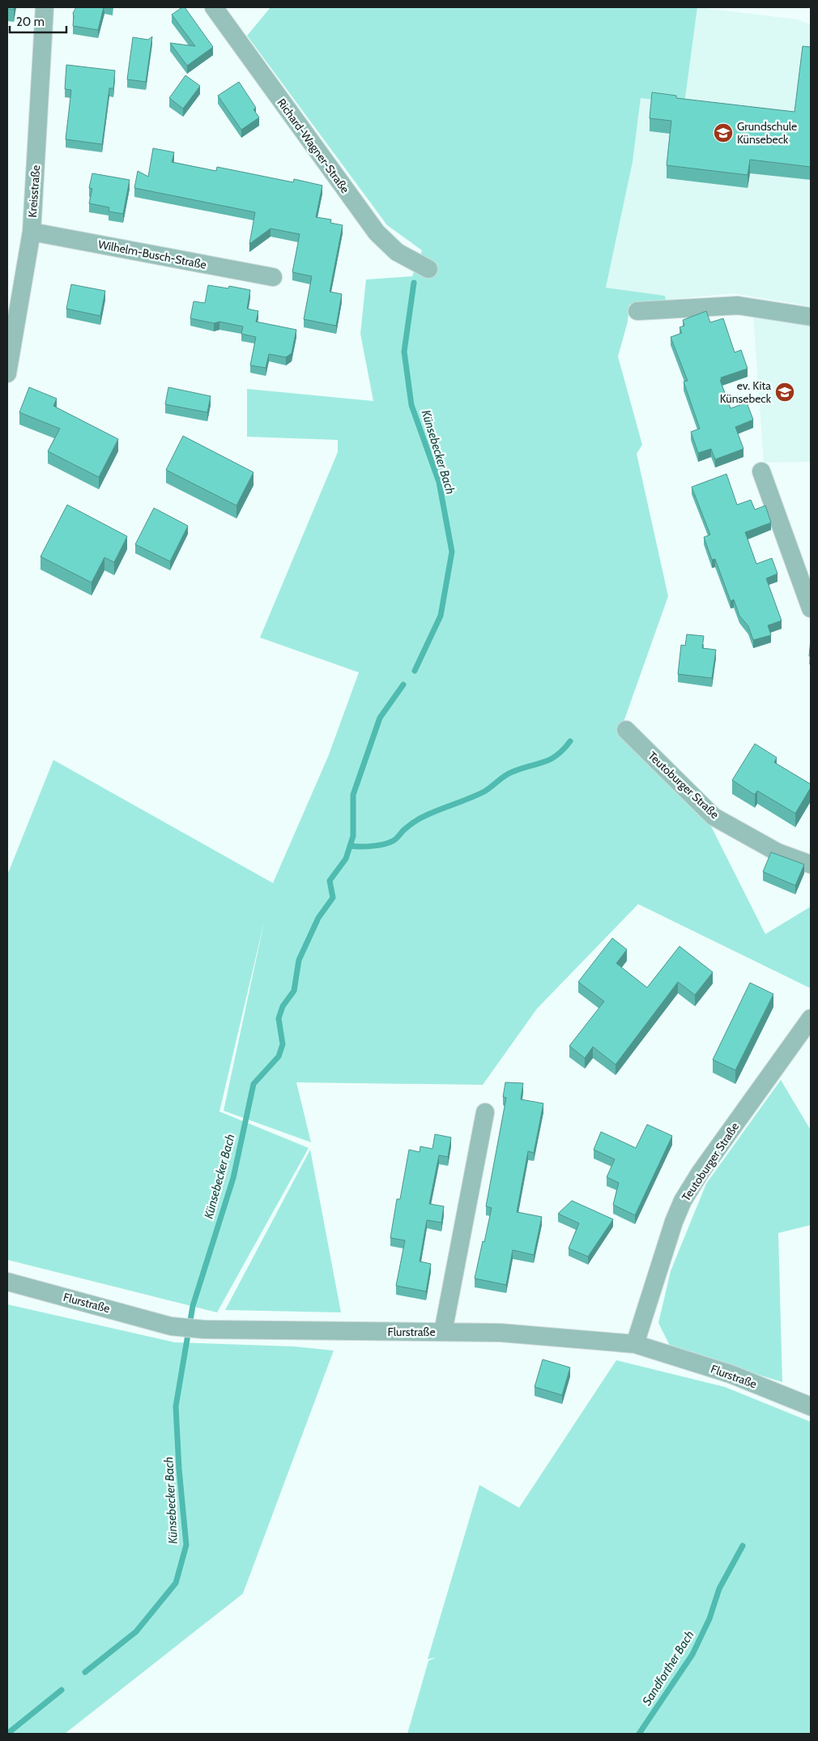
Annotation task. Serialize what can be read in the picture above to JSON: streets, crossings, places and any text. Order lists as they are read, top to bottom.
{
  "streets": {
    "street": [
      "Richard-Wagner-Straße",
      "Kreisstraße",
      "Wilhelm-Busch-Straße",
      "Teutoburger Straße",
      "Flurstraße"
    ]
  },
  "crossings": [
    ["Kreisstraße", "Wilhelm-Busch-Straße"],
    ["Teutoburger Straße", "Flurstraße"]
  ],
  "water": ["Künsebecker Bach", "Sandforther Bach"],
  "places": {
    "school or university": ["Grundschule Künsebeck", "ev. Kita Künsebeck"]
  },
  "scale_bar": "20 m"
}
